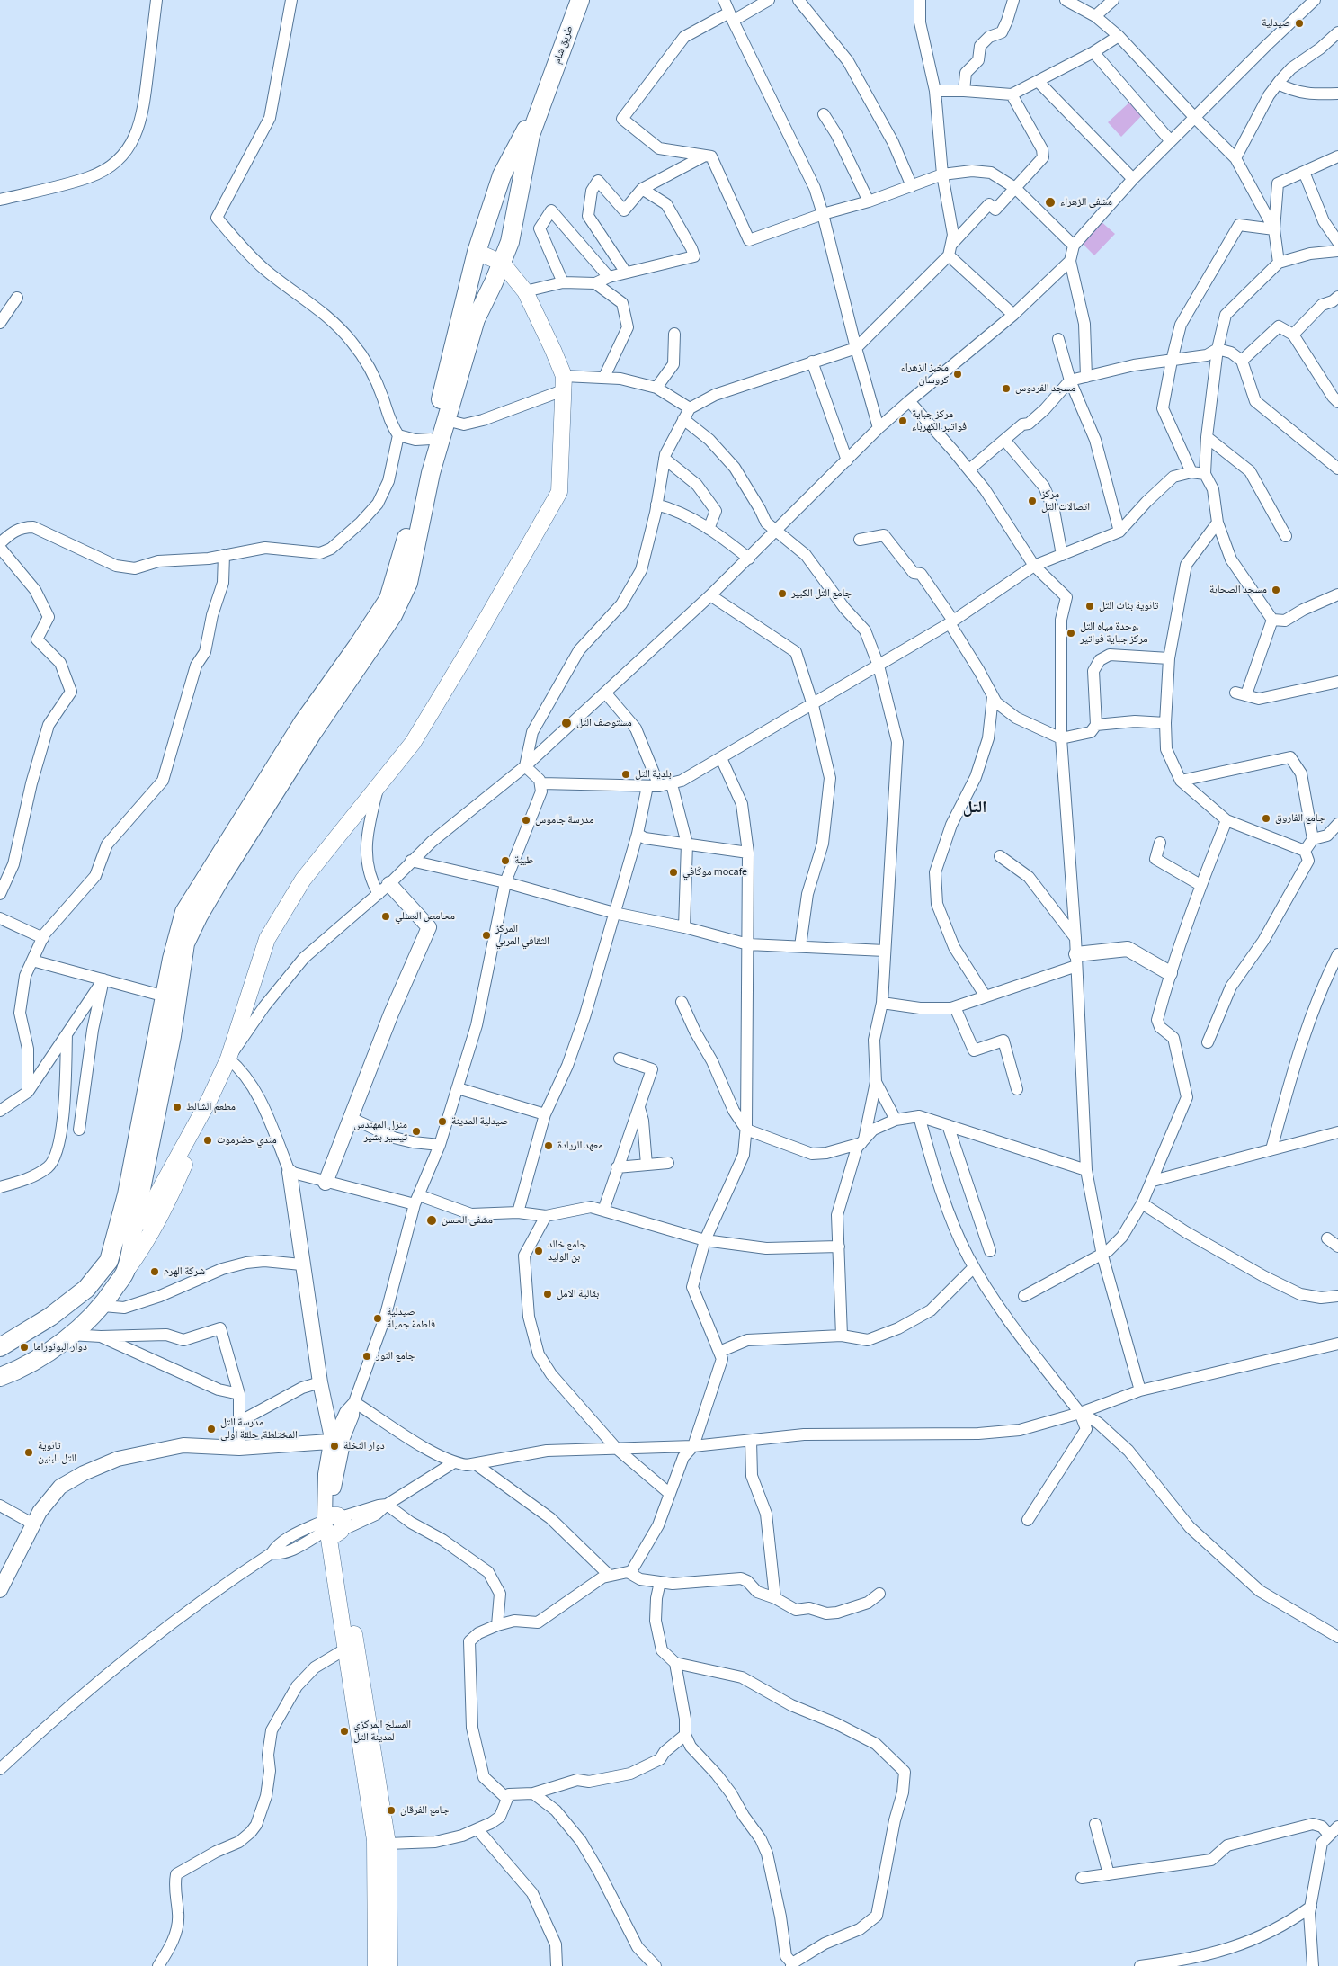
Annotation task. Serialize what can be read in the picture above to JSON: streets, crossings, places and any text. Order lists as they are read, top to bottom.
{
  "streets": {
    "main road": ["طريق شام"]
  },
  "districts": ["التل"],
  "places": [
    "صيدلية",
    "مشفى الزهراء",
    "مخبز الزهراء كروسان",
    "مسجد الفردوس",
    "مركز جباية فواتير الكهرباء",
    "مركز اتصالات التل",
    "مسجد الصحابة",
    "جامع التل الكبير",
    "ثانوية بنات التل",
    "وحدة مياه التل، مركز جباية فواتير",
    "مستوصف التل",
    "بلدية التل",
    "جامع الفاروق",
    "مدرسة جاموس",
    "طيبة",
    "موكّافي mocafe",
    "محامص العسلي",
    "المركز الثقافي العربي",
    "مطعم الشالط",
    "صيدلية المدينة",
    "منزل المهندس تيسير بشير",
    "مندي حضرموت",
    "معهد الريادة",
    "مشفى الحسن",
    "جامع خالد بن الوليد",
    "شركة الهرم",
    "بقالية الامل",
    "صيدلية فاطمة جميلة",
    "دوار البونوراما",
    "جامع النور",
    "مدرسة التل المختلطة، حلقة اولى",
    "دوار النخلة",
    "ثانوية التل للبنين",
    "المسلخ المركزي لمدينة التل",
    "جامع الفرقان"
  ]
}
